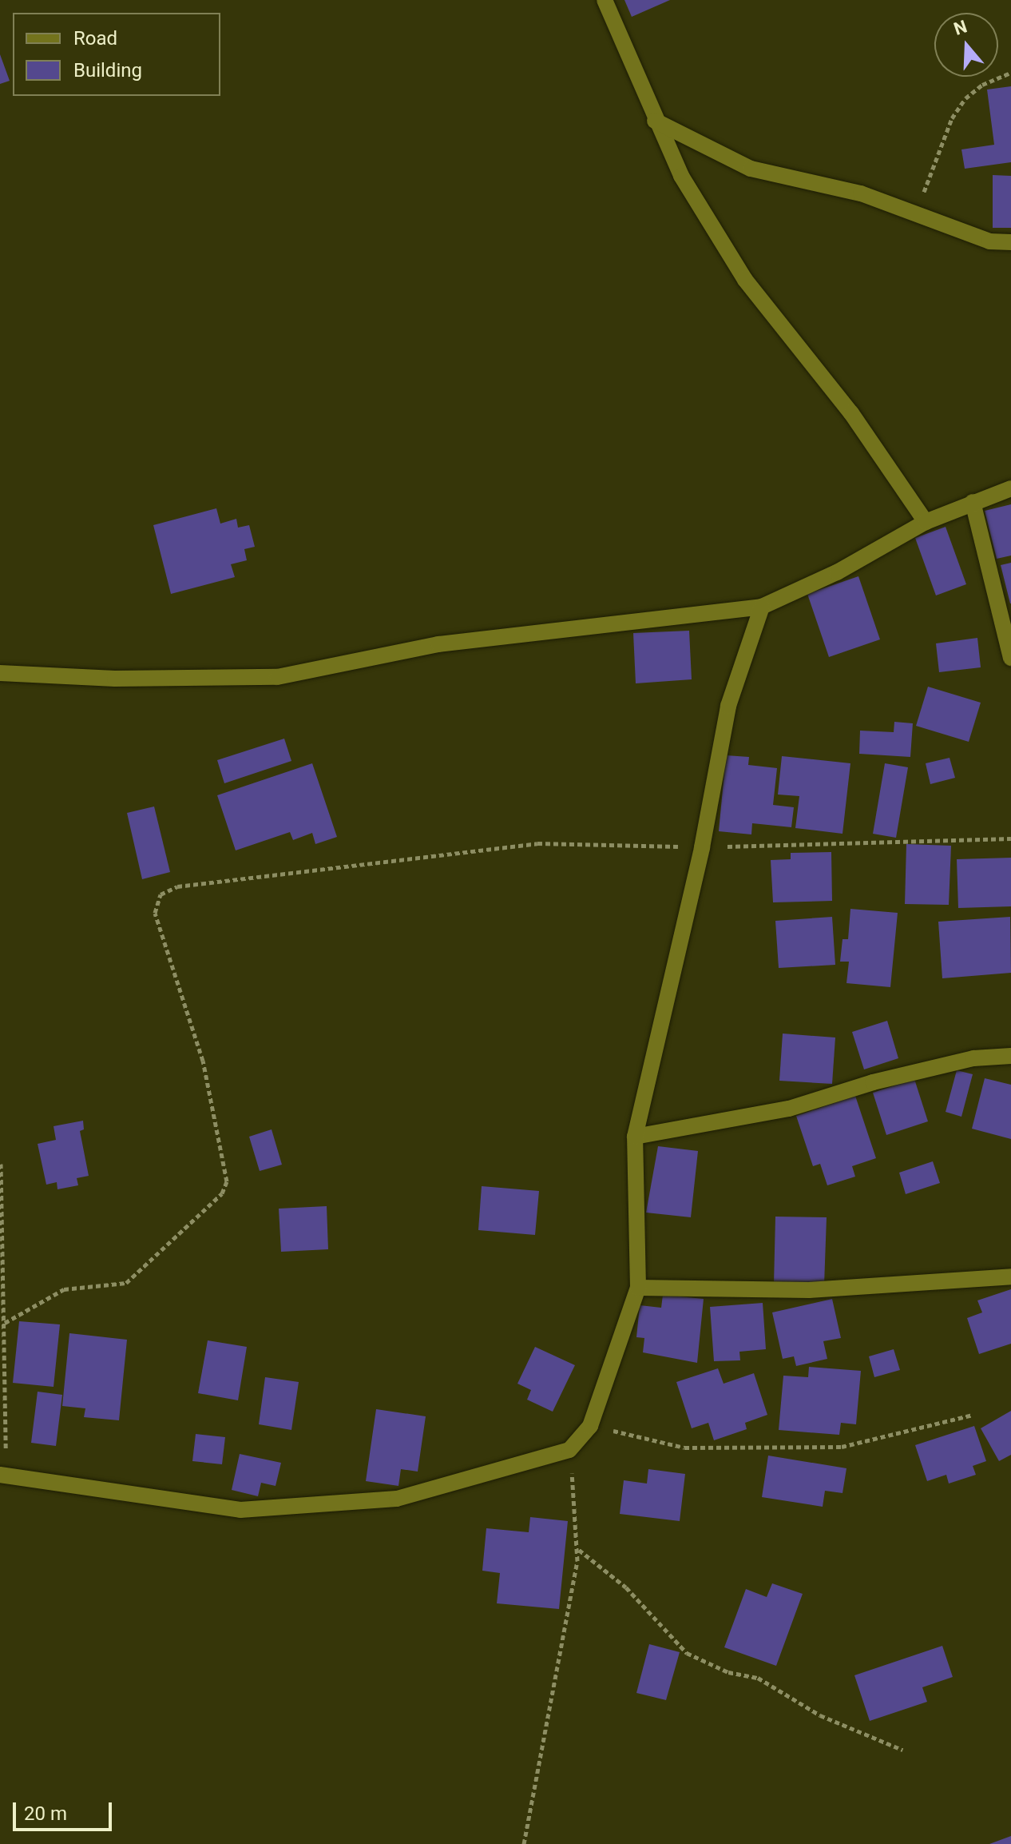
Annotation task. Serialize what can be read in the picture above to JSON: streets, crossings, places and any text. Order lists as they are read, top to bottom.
{
  "legend": ["Road", "Building"],
  "scale_bar": "20 m",
  "north": "top"
}
